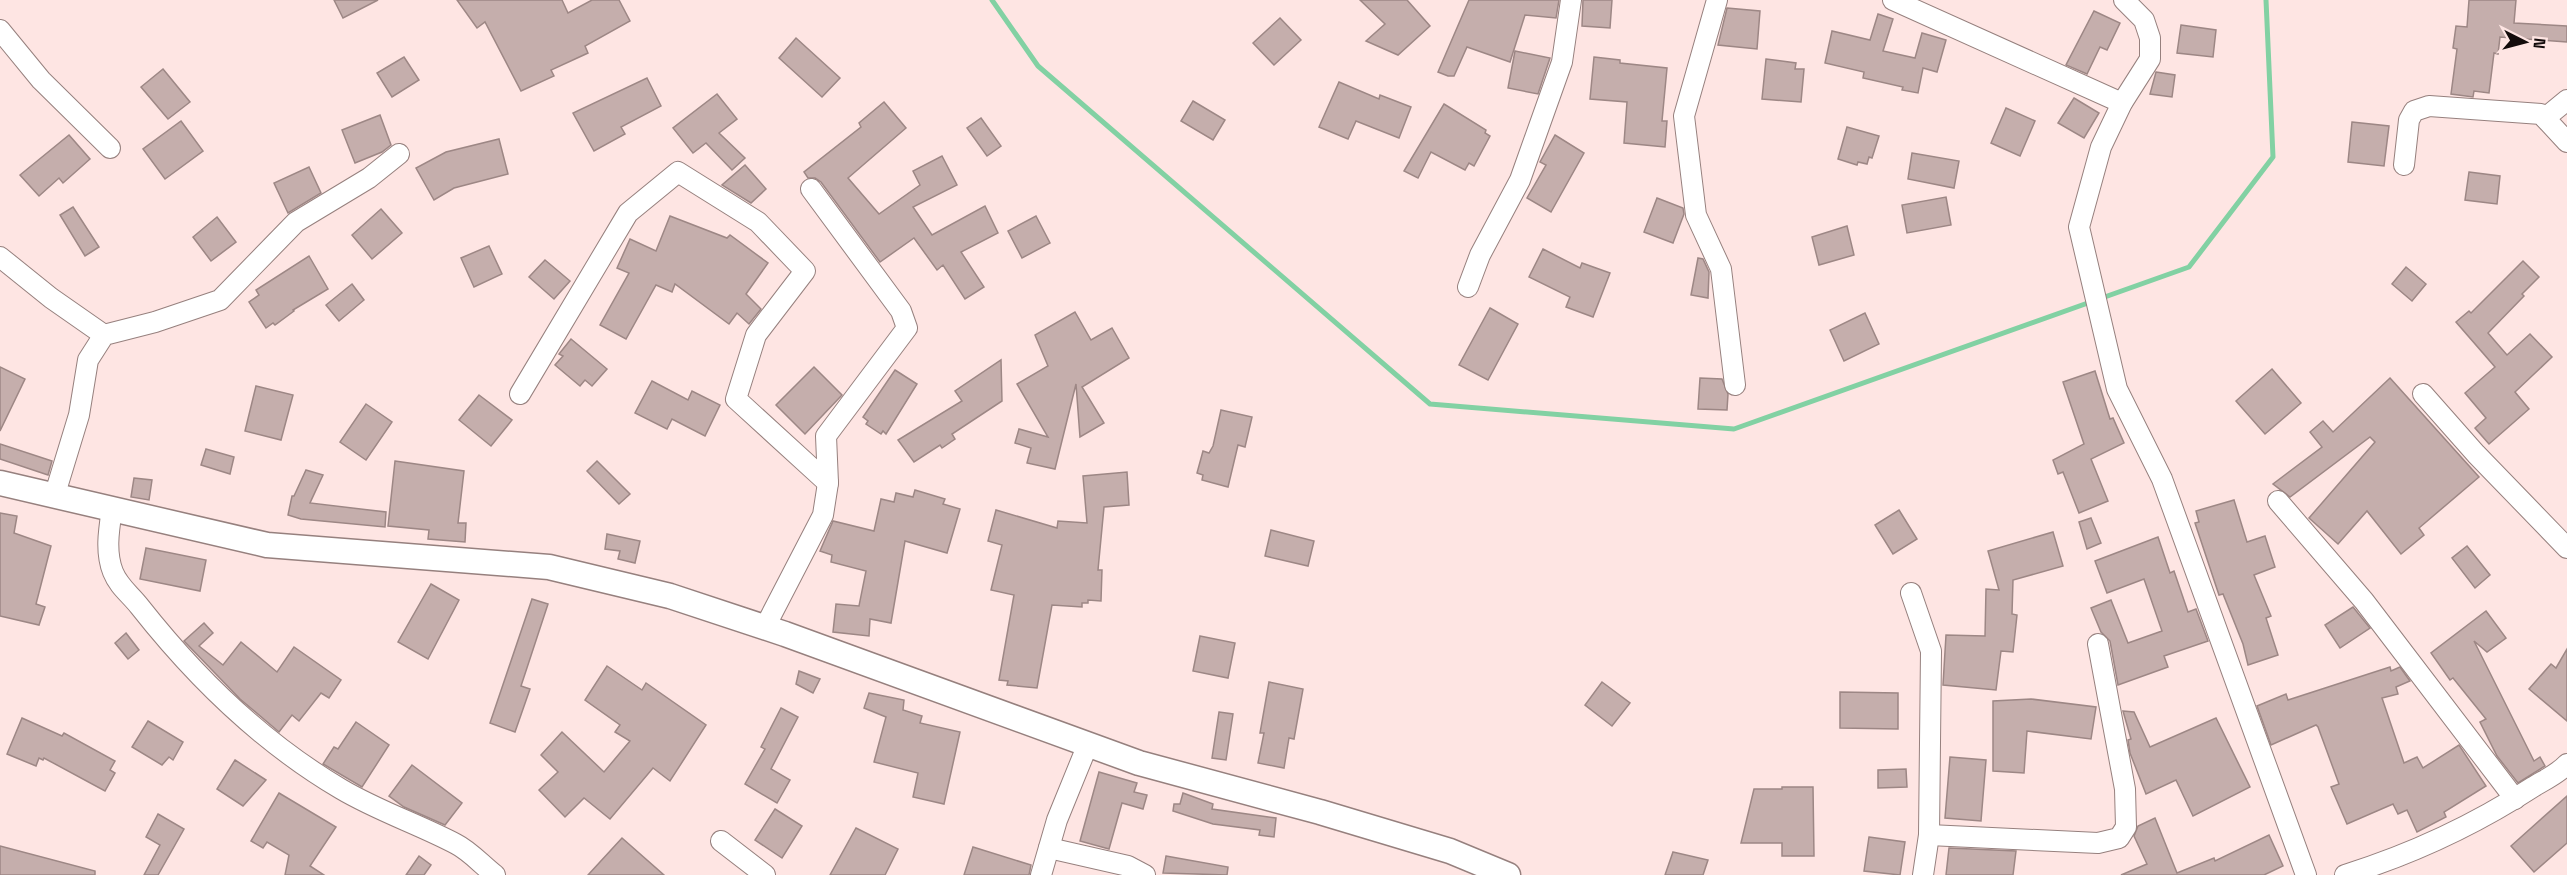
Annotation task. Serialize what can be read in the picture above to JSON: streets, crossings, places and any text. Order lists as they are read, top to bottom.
{
  "north": "right"
}
